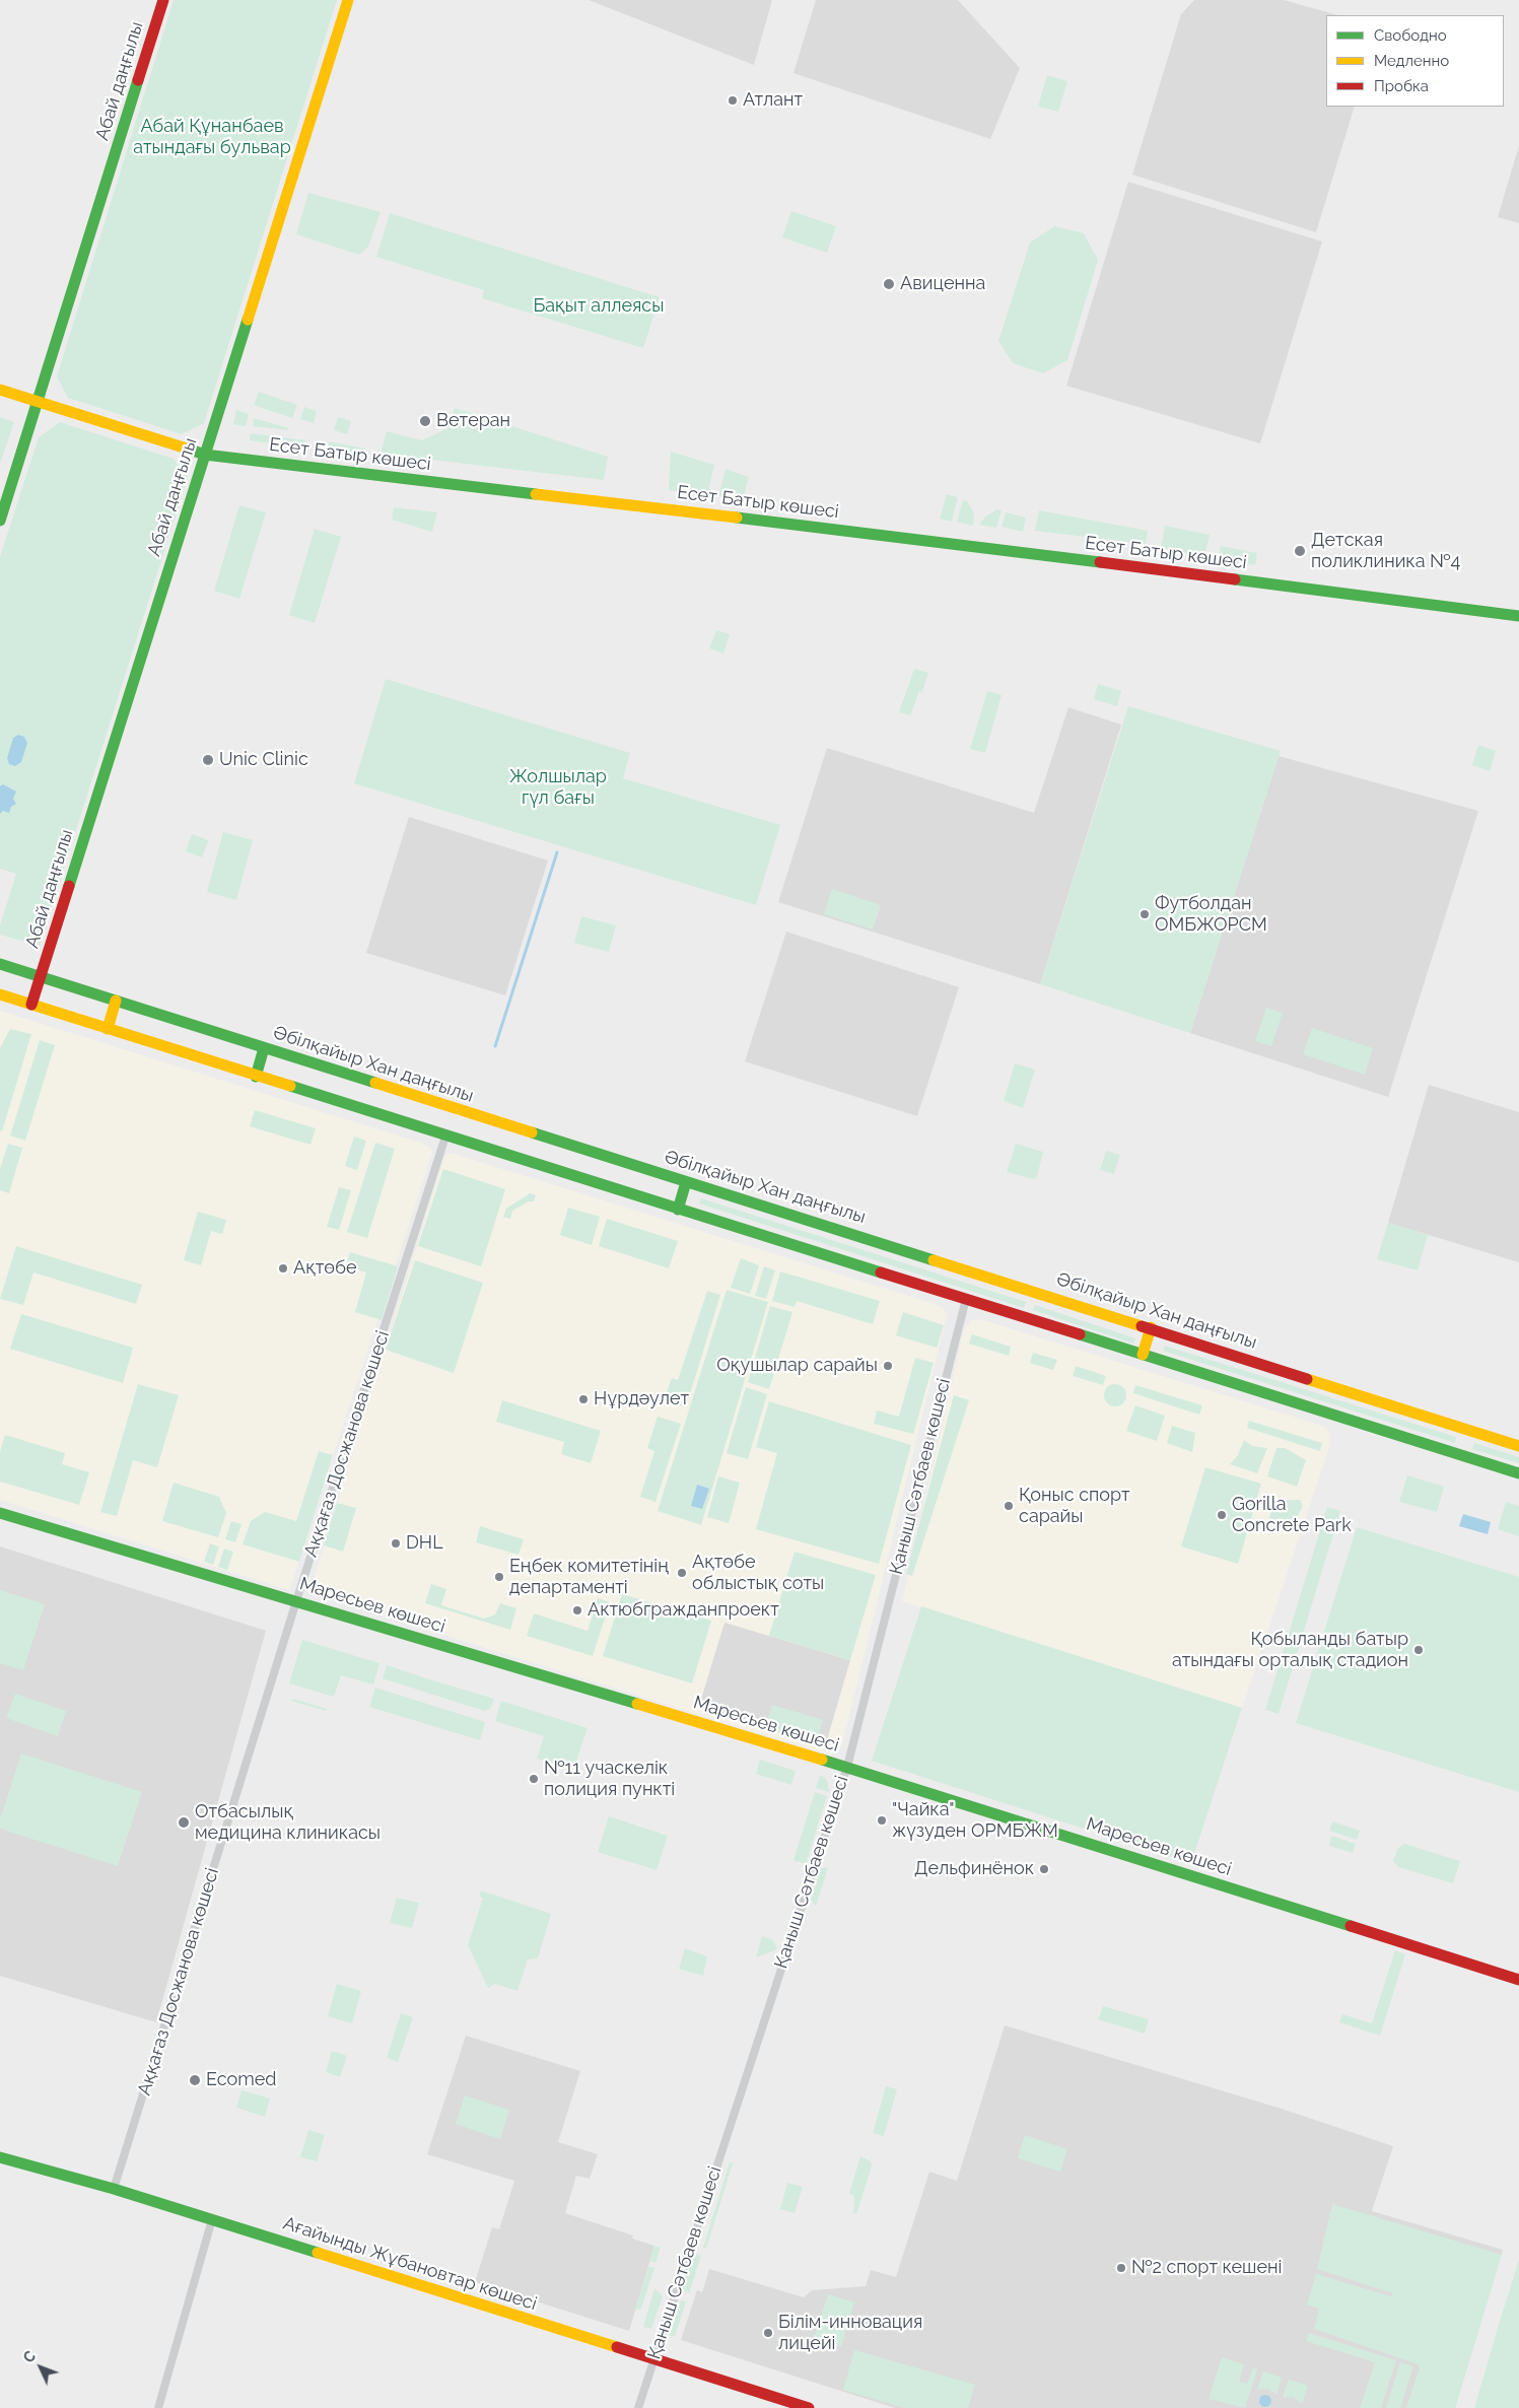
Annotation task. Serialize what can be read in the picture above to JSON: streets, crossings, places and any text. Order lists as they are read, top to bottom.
{
  "streets": {
    "main road": [
      "Абай даңғылы",
      "Есет Батыр көшесі",
      "Әбілқайыр Хан даңғылы",
      "Маресьев көшесі",
      "Ағайынды Жұбановтар көшесі"
    ],
    "street": ["Аққағаз Досжанова көшесі", "Қаныш Сәтбаев көшесі"]
  },
  "crossings": [
    ["Абай даңғылы", "Есет Батыр көшесі"],
    ["Абай даңғылы", "Әбілқайыр Хан даңғылы"],
    ["Аққағаз Досжанова көшесі", "Маресьев көшесі"],
    ["Аққағаз Досжанова көшесі", "Ағайынды Жұбановтар көшесі"],
    ["Қаныш Сәтбаев көшесі", "Маресьев көшесі"],
    ["Қаныш Сәтбаев көшесі", "Ағайынды Жұбановтар көшесі"]
  ],
  "parks": ["Абай Құнанбаев атындағы бульвар", "Бақыт аллеясы", "Жолшылар гүл бағы"],
  "places": [
    "Атлант",
    "Авиценна",
    "Ветеран",
    "Детская поликлиника №4",
    "Unic Clinic",
    "Футболдан ОМБЖОРСМ",
    "Ақтөбе",
    "Оқушылар сарайы",
    "Нұрдәулет",
    "Қоныс спорт сарайы",
    "Gorilla Concrete Park",
    "DHL",
    "Ақтөбе облыстық соты",
    "Еңбек комитетінің департаменті",
    "Актюбгражданпроект",
    "Қобыланды батыр атындағы орталық стадион",
    "№11 учаскелік полиция пункті",
    "\"Чайка\" жүзуден ОРМБЖМ",
    "Отбасылық медицина клиникасы",
    "Дельфинёнок",
    "Ecomed",
    "№2 спорт кешені",
    "Білім-инновация лицейі"
  ],
  "legend": ["Свободно", "Медленно", "Пробка"],
  "north": "top left"
}
